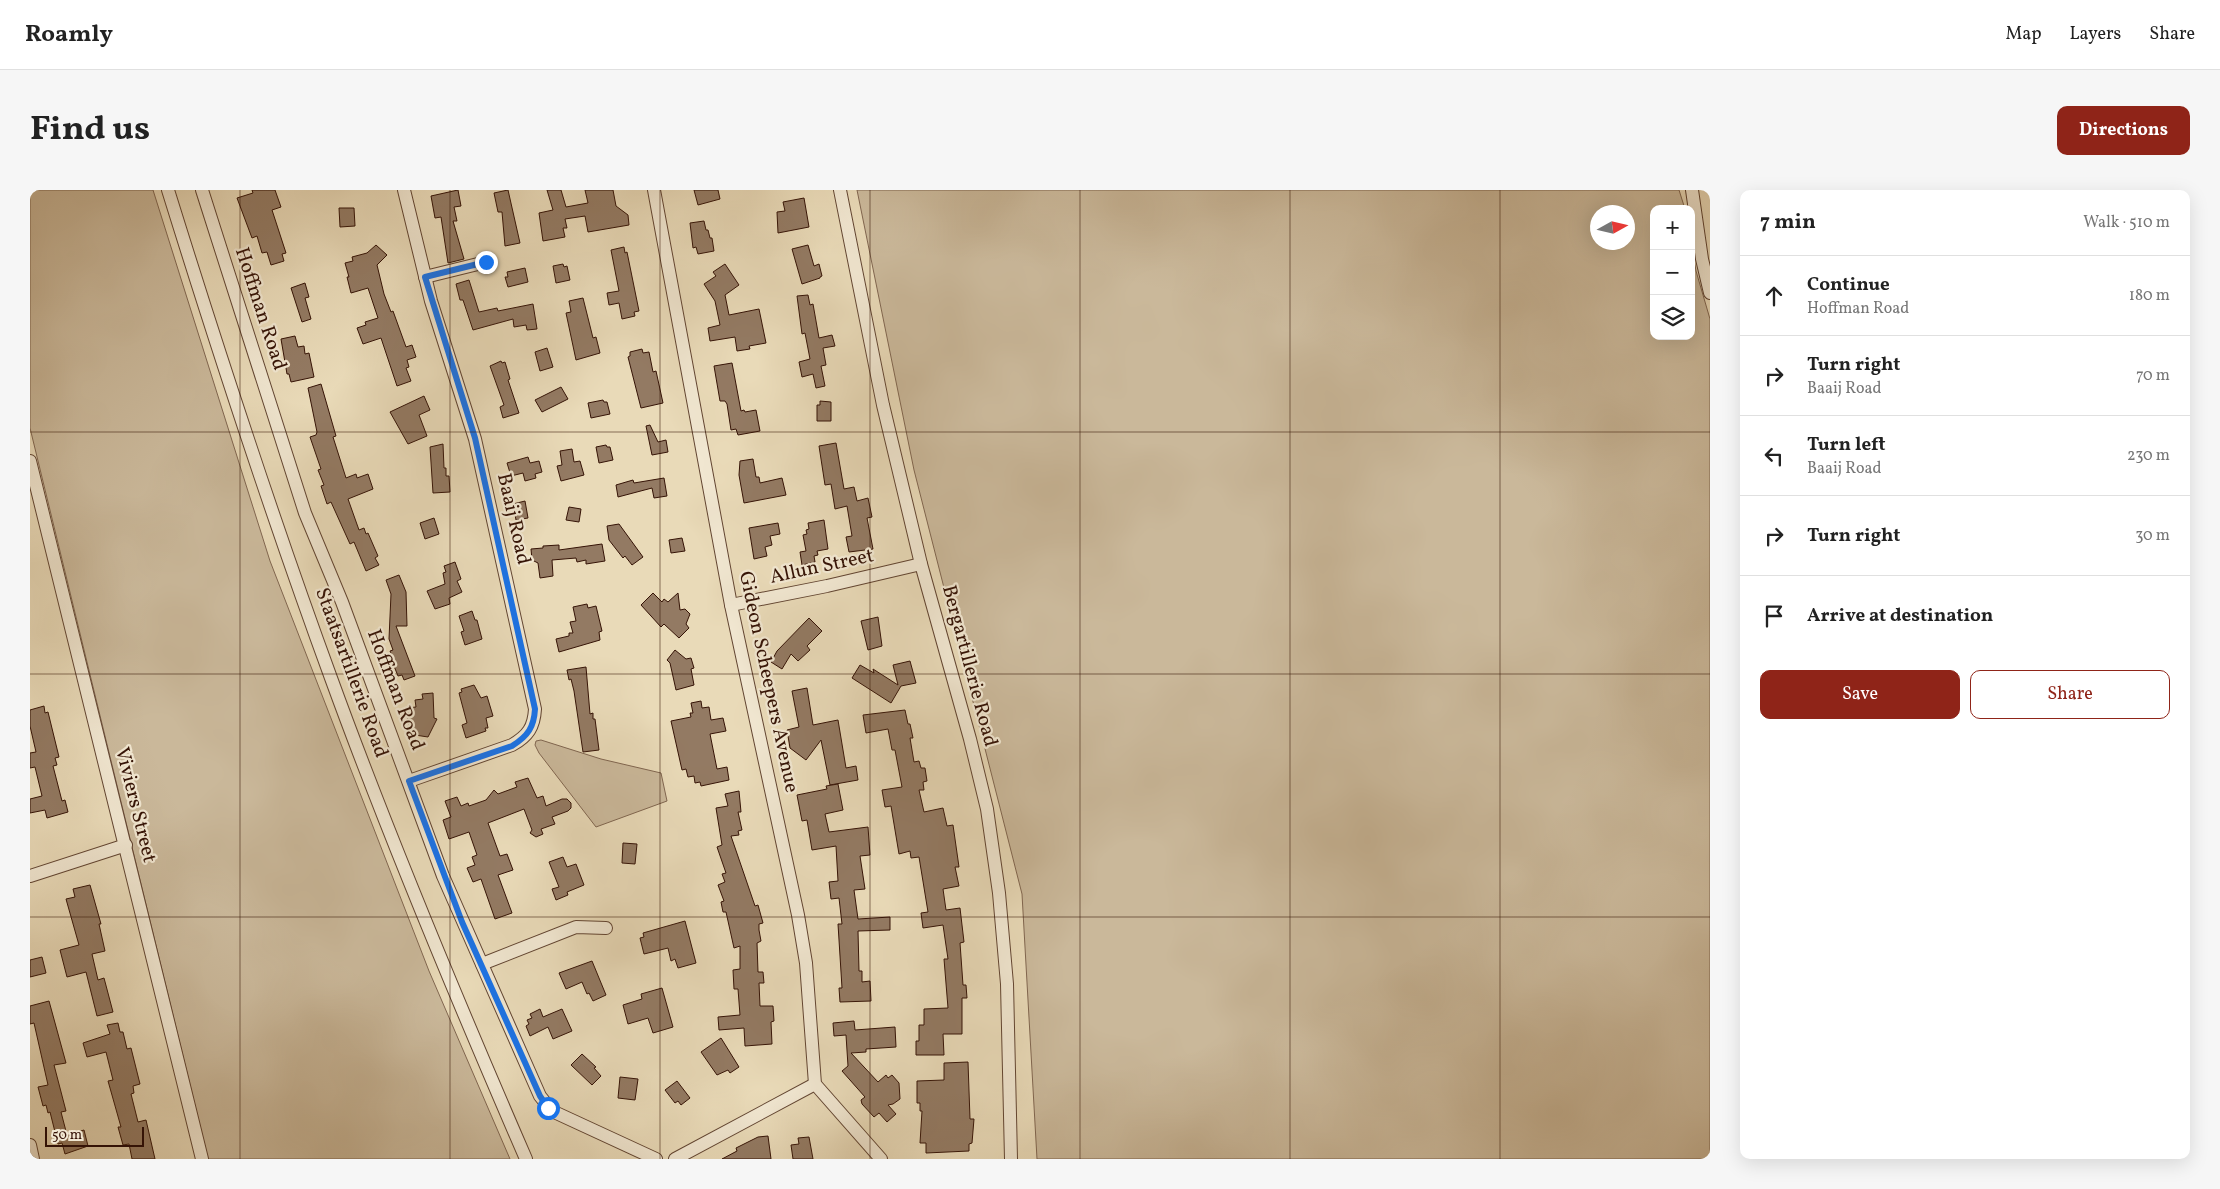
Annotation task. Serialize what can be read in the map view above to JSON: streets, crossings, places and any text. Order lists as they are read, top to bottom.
{
  "streets": {
    "street": [
      "Hoffman Road",
      "Baaij Road",
      "Allun Street",
      "Bergartillerie Road",
      "Staatsartillerie Road",
      "Gideon Scheepers Avenue",
      "Viviers Street"
    ]
  },
  "crossings": [
    ["Hoffman Road", "Baaij Road"],
    ["Allun Street", "Bergartillerie Road"],
    ["Allun Street", "Gideon Scheepers Avenue"]
  ],
  "scale_bar": "50 m",
  "north": "right",
  "page": {
    "header": "Roamly",
    "nav": ["Map", "Layers", "Share"],
    "title": "Find us",
    "buttons": [
      "Directions",
      ["Save", "Share"]
    ],
    "heading": ["7 min", "Walk · 510 m"],
    "map_buttons": ["+", "−"],
    "list": [
      ["Continue", "Hoffman Road", "180 m"],
      ["Turn right", "Baaij Road", "70 m"],
      ["Turn left", "Baaij Road", "230 m"],
      ["Turn right", "30 m"],
      "Arrive at destination"
    ],
    "scale": "50 m"
  }
}
